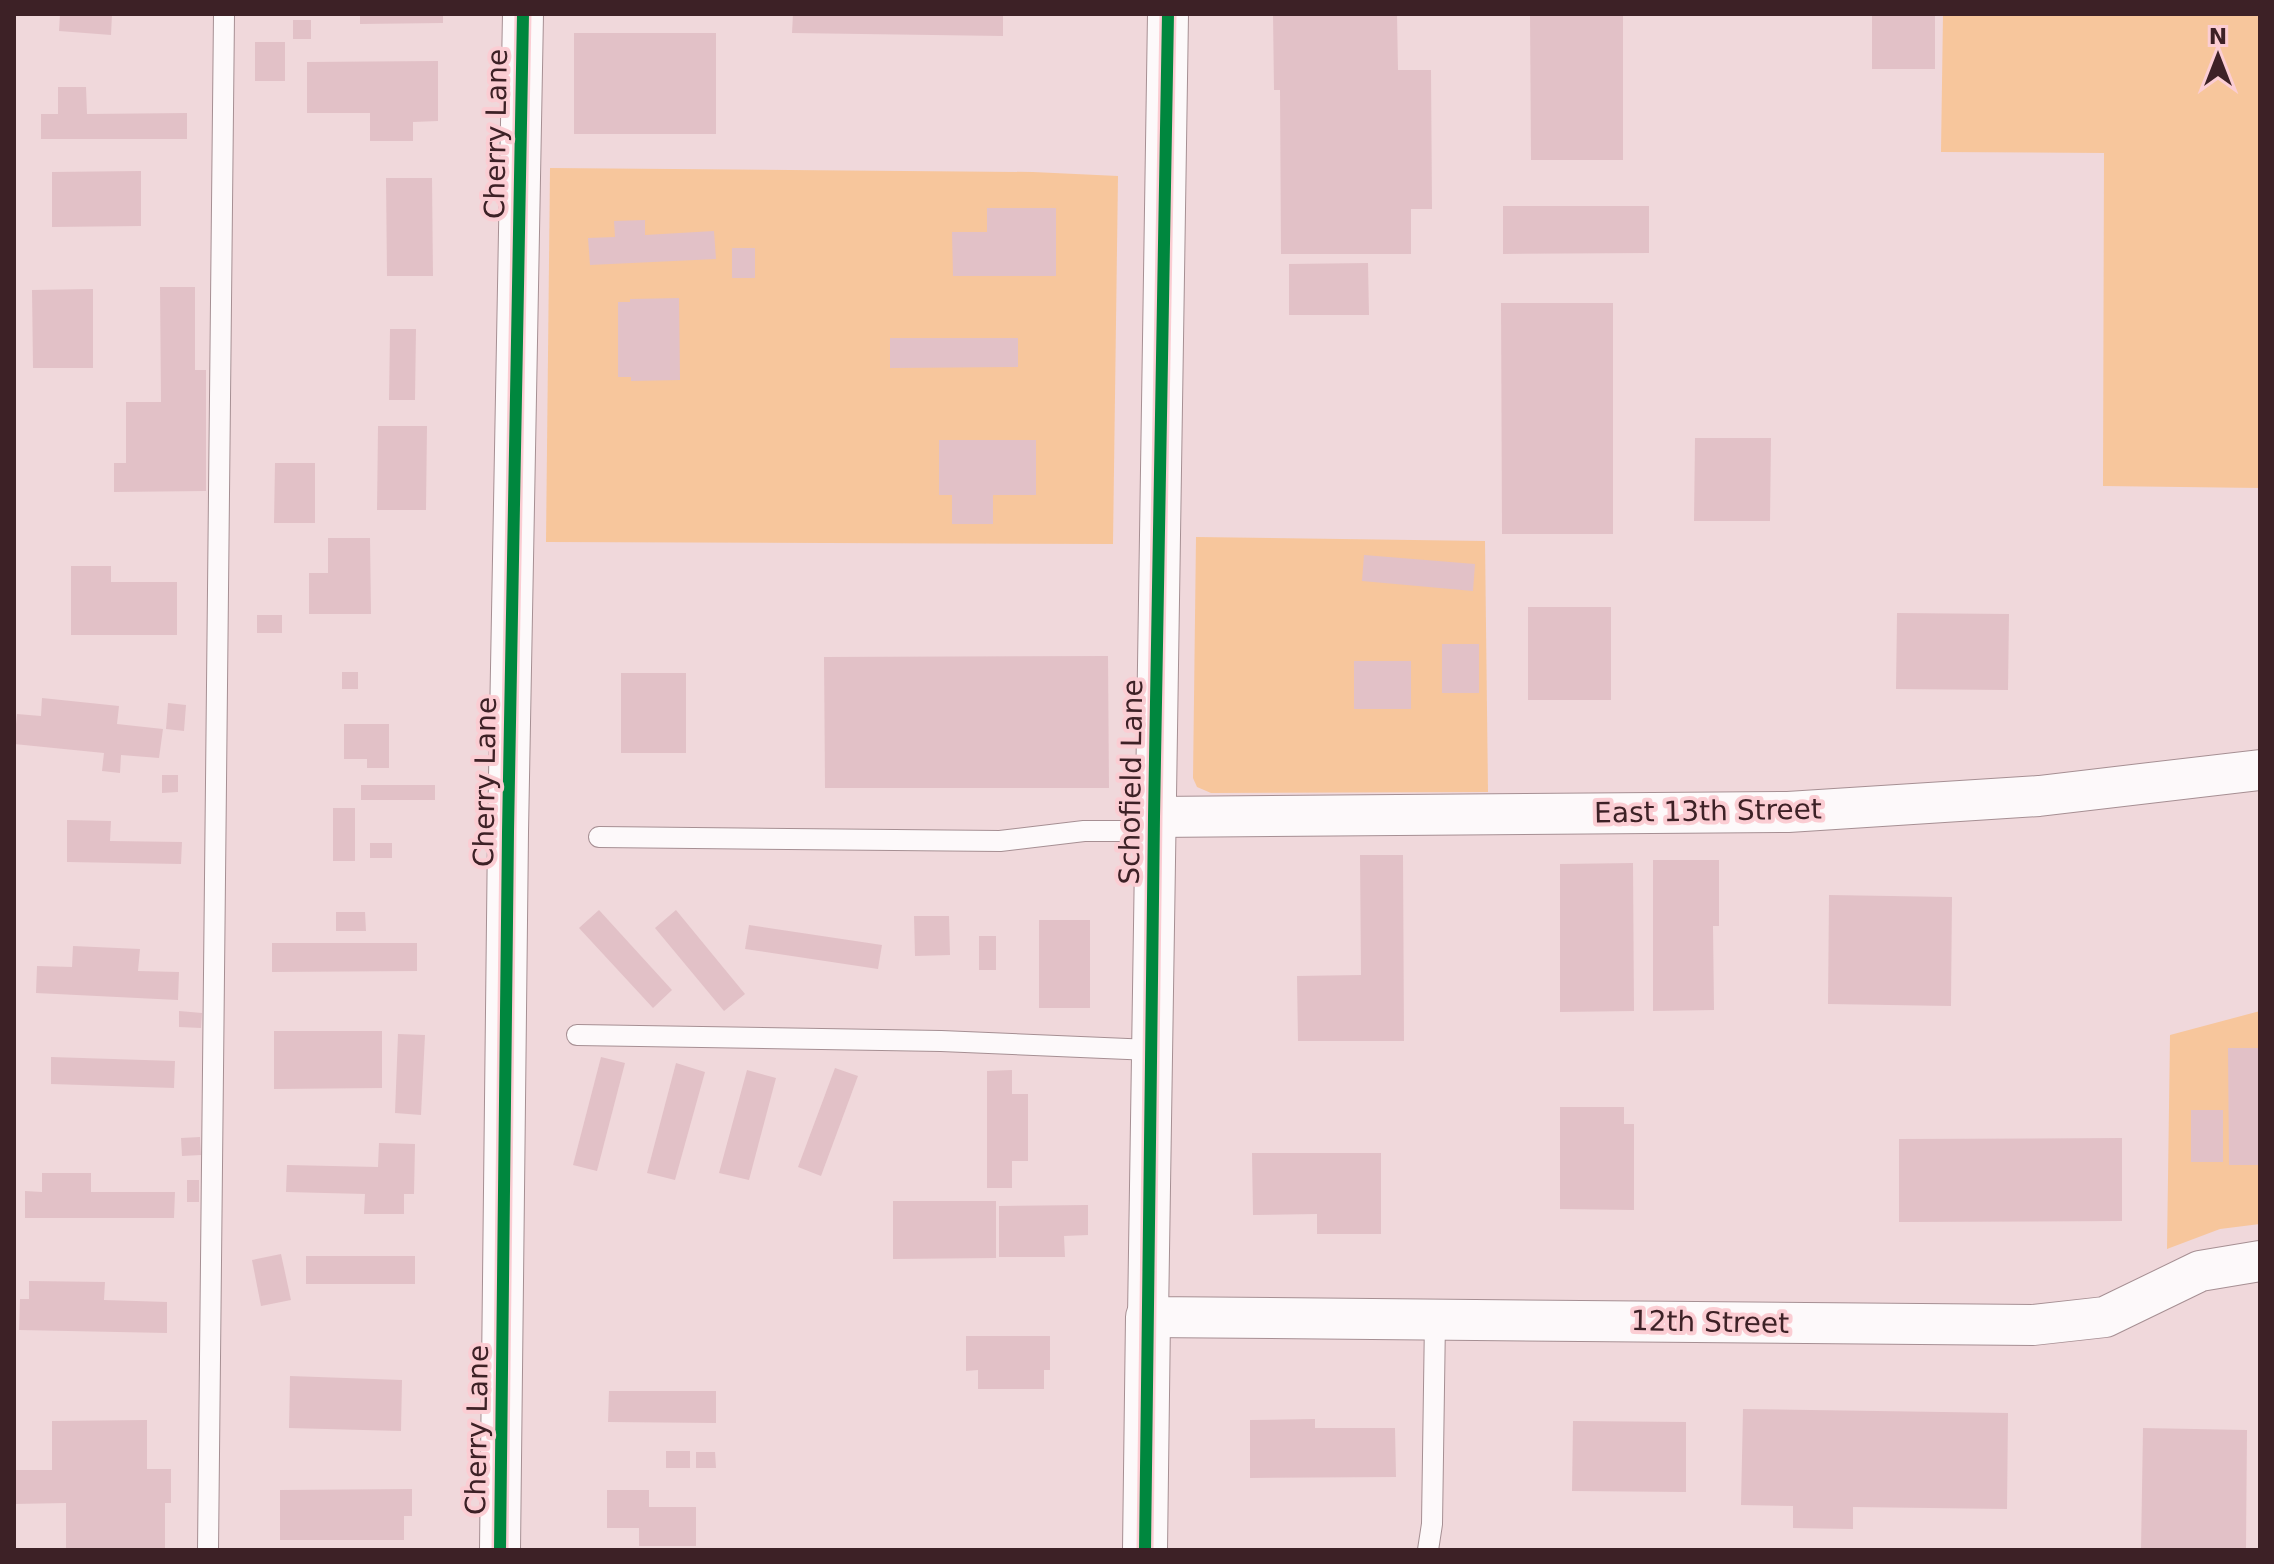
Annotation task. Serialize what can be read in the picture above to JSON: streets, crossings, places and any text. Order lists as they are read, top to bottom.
{
  "streets": {
    "street": [
      "Cherry Lane",
      "Schofield Lane",
      "East 13th Street",
      "12th Street"
    ]
  },
  "crossings": [
    ["Schofield Lane", "East 13th Street"],
    ["Schofield Lane", "12th Street"]
  ],
  "north": "top"
}
